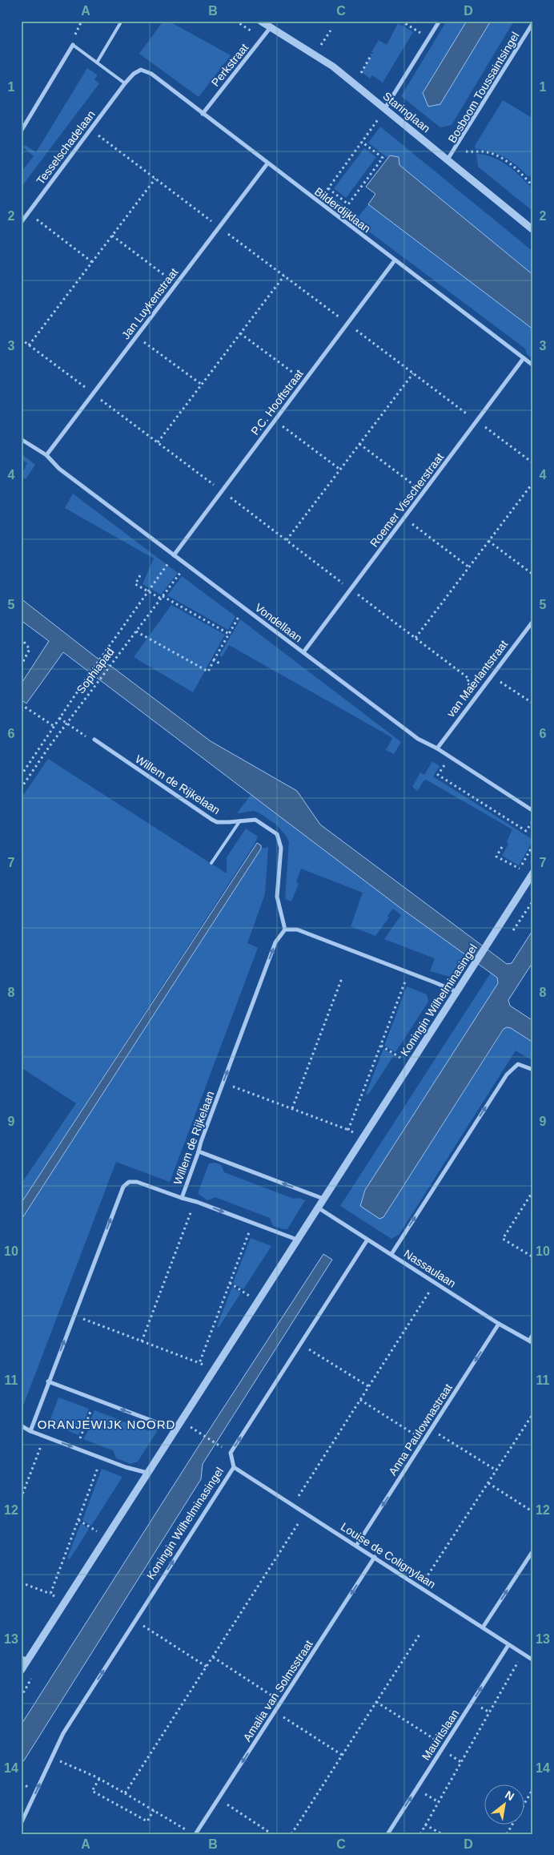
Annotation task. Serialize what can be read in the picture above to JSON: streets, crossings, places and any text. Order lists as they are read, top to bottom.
{
  "streets": {
    "street": [
      "Perkstraat",
      "Bosboom Toussaintsingel",
      "Staringlaan",
      "Tesselschadelaan",
      "Bilderdijklaan",
      "Jan Luykenstraat",
      "P.C. Hooftstraat",
      "Roemer Visscherstraat",
      "Vondellaan",
      "van Maerlantstraat",
      "Willem de Rijkelaan",
      "Koningin Wilhelminasingel",
      "Nassaulaan",
      "Anna Paulownastraat",
      "Louise de Colignylaan",
      "Amalia van Solmsstraat",
      "Mauritslaan"
    ],
    "path": ["Sophiapad"]
  },
  "crossings": [
    ["Perkstraat", "Staringlaan"],
    ["Perkstraat", "Bilderdijklaan"],
    ["Bosboom Toussaintsingel", "Staringlaan"],
    ["Tesselschadelaan", "Bilderdijklaan"],
    ["Bilderdijklaan", "Jan Luykenstraat"],
    ["Bilderdijklaan", "P.C. Hooftstraat"],
    ["Bilderdijklaan", "Roemer Visscherstraat"],
    ["Jan Luykenstraat", "Vondellaan"],
    ["P.C. Hooftstraat", "Vondellaan"],
    ["P.C. Hooftstraat", "Sophiapad"],
    ["Roemer Visscherstraat", "Vondellaan"],
    ["Vondellaan", "Sophiapad"],
    ["Vondellaan", "van Maerlantstraat"],
    ["Koningin Wilhelminasingel", "Nassaulaan"],
    ["Koningin Wilhelminasingel", "Louise de Colignylaan"],
    ["Nassaulaan", "Anna Paulownastraat"],
    ["Anna Paulownastraat", "Louise de Colignylaan"],
    ["Louise de Colignylaan", "Amalia van Solmsstraat"],
    ["Louise de Colignylaan", "Mauritslaan"]
  ],
  "one_way": [
    "Willem de Rijkelaan",
    "Anna Paulownastraat",
    "Amalia van Solmsstraat",
    "Mauritslaan"
  ],
  "districts": ["ORANJEWIJK NOORD"],
  "north": "top right",
  "grid": {
    "columns": [
      "A",
      "B",
      "C",
      "D"
    ],
    "rows": [
      "1",
      "2",
      "3",
      "4",
      "5",
      "6",
      "7",
      "8",
      "9",
      "10",
      "11",
      "12",
      "13",
      "14"
    ]
  }
}
